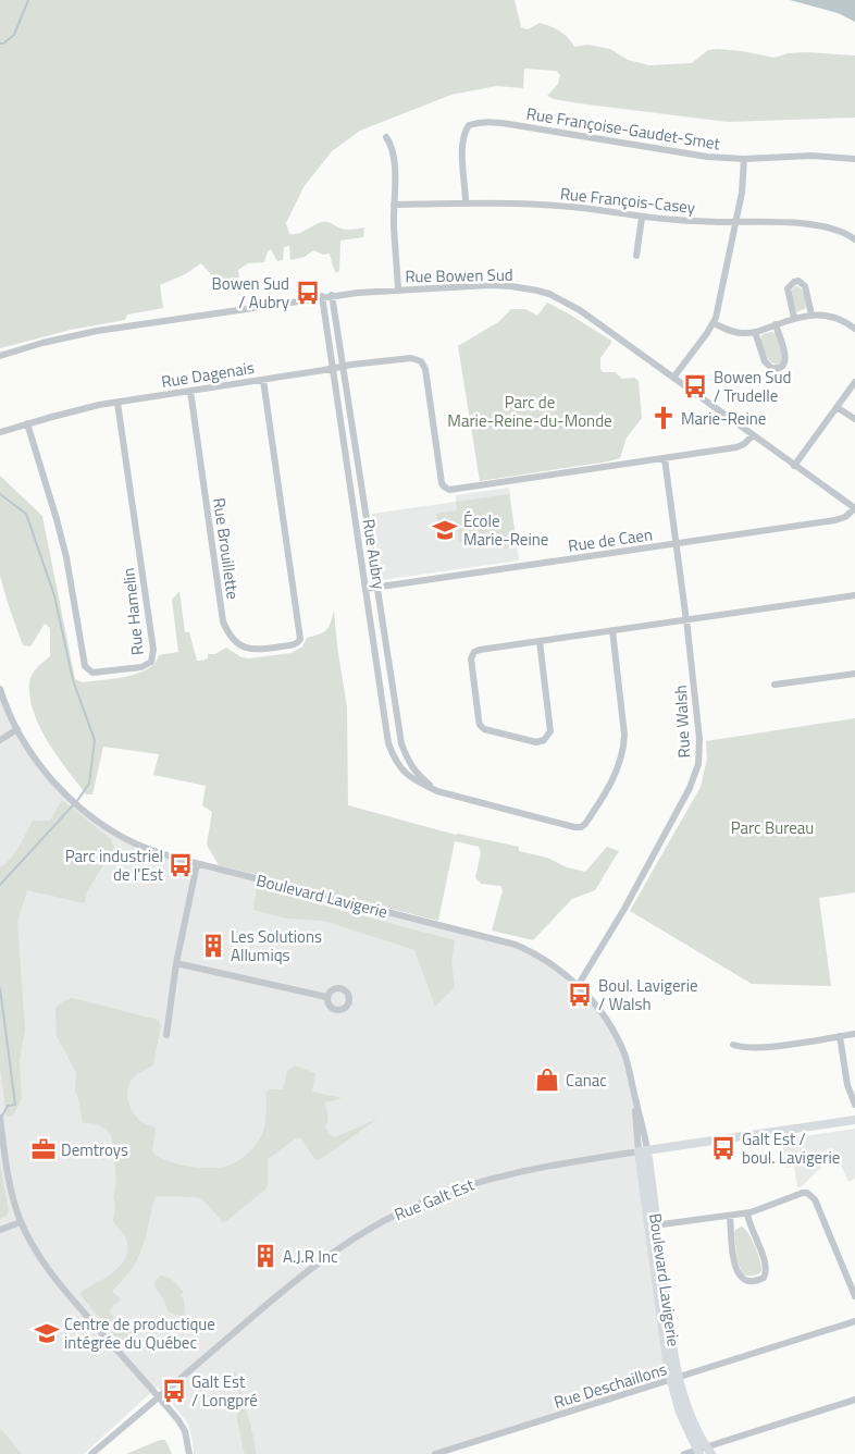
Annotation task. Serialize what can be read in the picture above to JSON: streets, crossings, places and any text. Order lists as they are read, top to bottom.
{
  "streets": {
    "main road": ["Boulevard Lavigerie", "Rue Galt Est"],
    "street": [
      "Rue Françoise-Gaudet-Smet",
      "Rue François-Casey",
      "Rue Bowen Sud",
      "Rue Dagenais",
      "Rue de Caen",
      "Rue Brouillette",
      "Rue Aubry",
      "Rue Hamelin",
      "Rue Walsh",
      "Rue Deschaillons"
    ]
  },
  "crossings": [
    ["Rue Françoise-Gaudet-Smet", "Rue François-Casey"],
    ["Rue Bowen Sud", "Rue de Caen"],
    ["Rue Bowen Sud", "Rue Aubry"],
    ["Rue Dagenais", "Rue Brouillette"],
    ["Rue Dagenais", "Rue Aubry"],
    ["Rue Dagenais", "Rue Hamelin"],
    ["Rue Dagenais", "Rue Walsh"],
    ["Rue de Caen", "Rue Aubry"],
    ["Rue de Caen", "Rue Walsh"],
    ["Rue Walsh", "Boulevard Lavigerie"],
    ["Boulevard Lavigerie", "Rue Galt Est"],
    ["Boulevard Lavigerie", "Rue Deschaillons"]
  ],
  "parks": ["Parc de Marie-Reine-du-Monde", "Parc Bureau"],
  "places": {
    "bus stop": [
      "Bowen Sud / Aubry",
      "Bowen Sud / Trudelle",
      "Parc industriel de l'Est",
      "Boul. Lavigerie / Walsh",
      "Galt Est / boul. Lavigerie",
      "Galt Est / Longpré"
    ],
    "church": ["Marie-Reine"],
    "school or university": ["École Marie-Reine", "Centre de productique intégrée du Québec"],
    "building": ["Les Solutions Allumiqs", "A.J.R Inc"],
    "shop": ["Canac"],
    "office": ["Demtroys"]
  }
}
